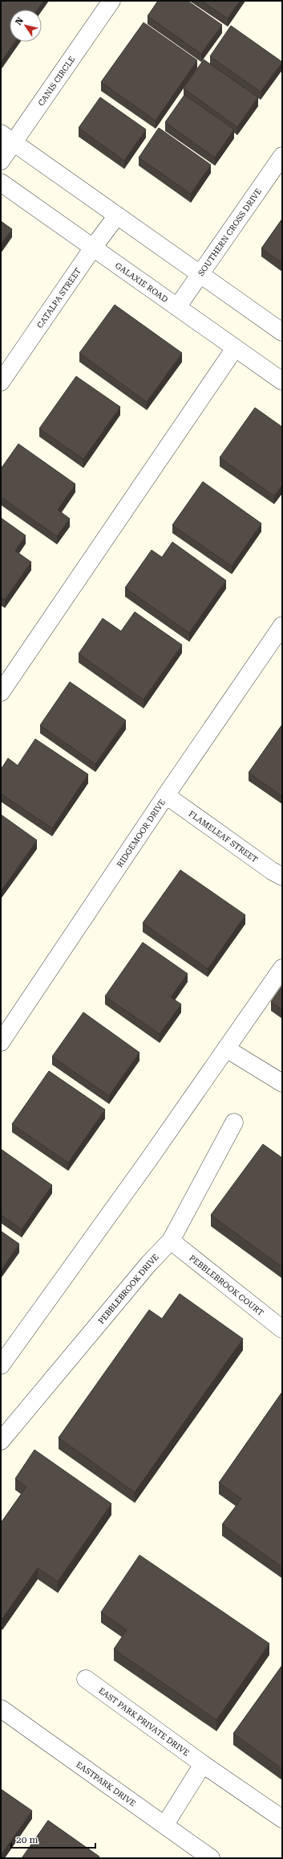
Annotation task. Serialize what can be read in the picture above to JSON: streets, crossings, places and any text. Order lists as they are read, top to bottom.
{
  "streets": {
    "street": [
      "CANIS CIRCLE",
      "SOUTHERN CROSS DRIVE",
      "GALAXIE ROAD",
      "CATALPA STREET",
      "RIDGEMOOR DRIVE",
      "FLAMELEAF STREET",
      "PEBBLEBROOK COURT",
      "PEBBLEBROOK DRIVE",
      "EAST PARK PRIVATE DRIVE",
      "EASTPARK DRIVE"
    ]
  },
  "crossings": [
    ["SOUTHERN CROSS DRIVE", "GALAXIE ROAD"],
    ["GALAXIE ROAD", "CATALPA STREET"],
    ["RIDGEMOOR DRIVE", "FLAMELEAF STREET"],
    ["PEBBLEBROOK COURT", "PEBBLEBROOK DRIVE"]
  ],
  "scale_bar": "20 m",
  "north": "top left"
}
